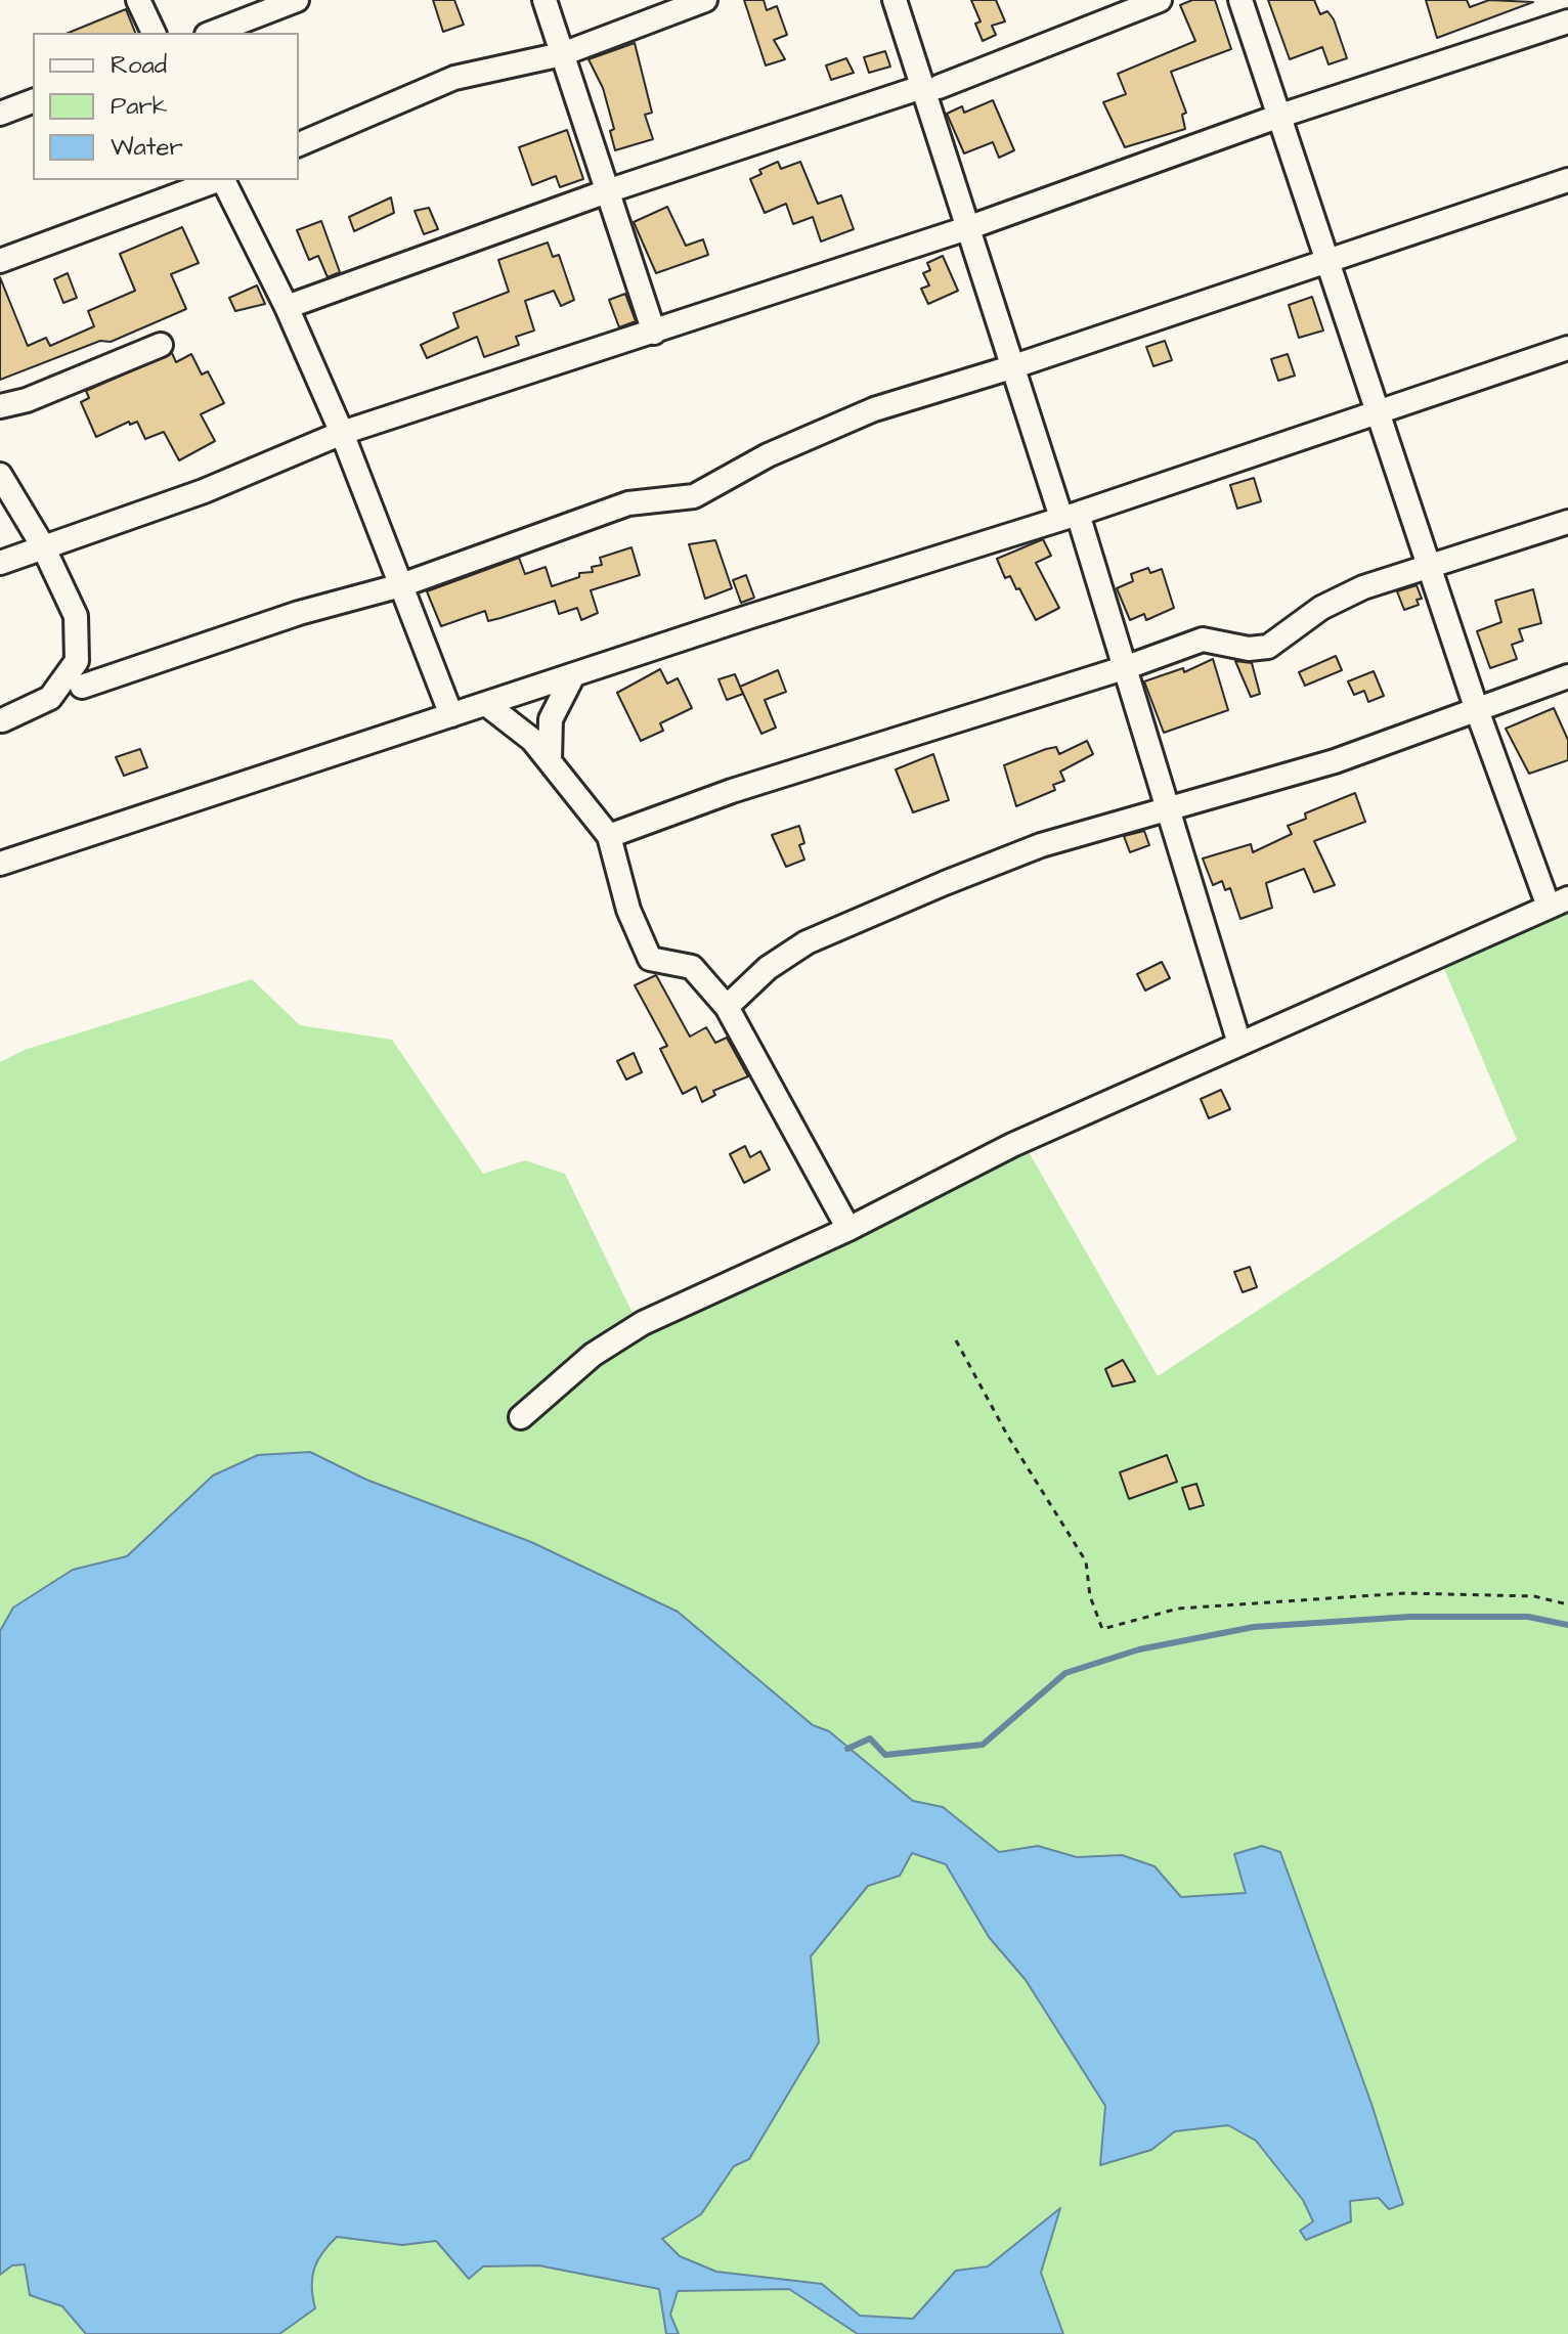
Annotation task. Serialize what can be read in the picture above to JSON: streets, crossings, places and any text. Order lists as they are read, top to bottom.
{
  "legend": ["Road", "Park", "Water"]
}
